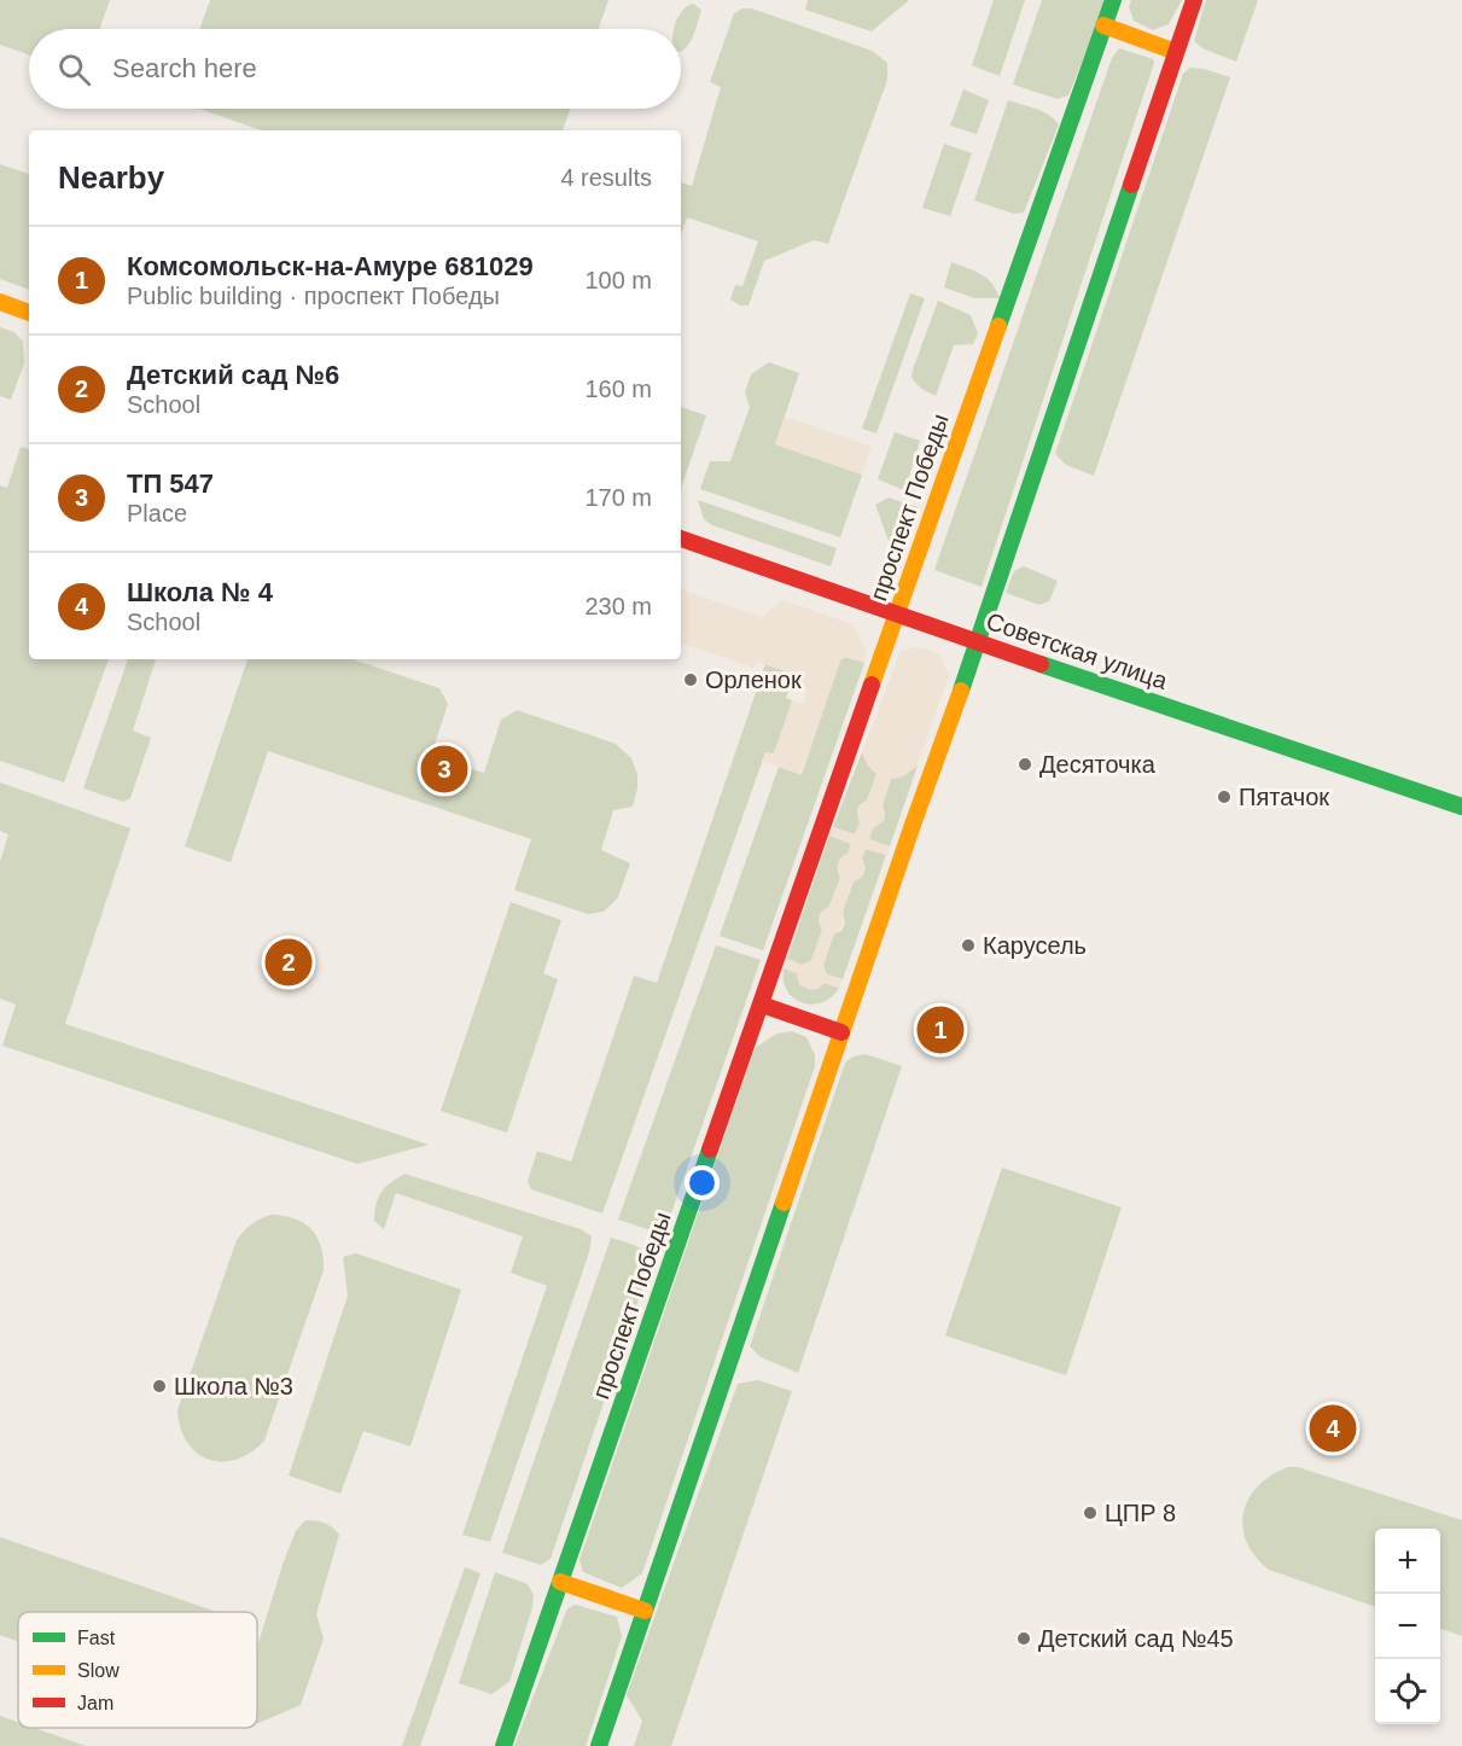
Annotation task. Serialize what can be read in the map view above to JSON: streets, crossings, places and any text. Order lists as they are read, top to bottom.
{
  "streets": {
    "main road": ["проспект Победы", "Советская улица"]
  },
  "crossings": [
    ["проспект Победы", "Советская улица"]
  ],
  "places": [
    "Орленок",
    "Десяточка",
    "Пятачок",
    "Карусель",
    "Школа №3",
    "ЦПР 8",
    "Детский сад №45"
  ],
  "legend": ["Fast", "Slow", "Jam"],
  "page": {
    "search": "Search here",
    "heading": ["Nearby", "4 results"],
    "list": [
      {
        "mark": "1",
        "name": "Комсомольск-на-Амуре 681029",
        "note": "Public building · проспект Победы",
        "value": "100 m"
      },
      {
        "mark": "2",
        "name": "Детский сад №6",
        "note": "School",
        "value": "160 m"
      },
      {
        "mark": "3",
        "name": "ТП 547",
        "note": "Place",
        "value": "170 m"
      },
      {
        "mark": "4",
        "name": "Школа № 4",
        "note": "School",
        "value": "230 m"
      }
    ],
    "pins": [
      "3",
      "2",
      "1",
      "4"
    ],
    "map_buttons": ["+", "−"]
  }
}
